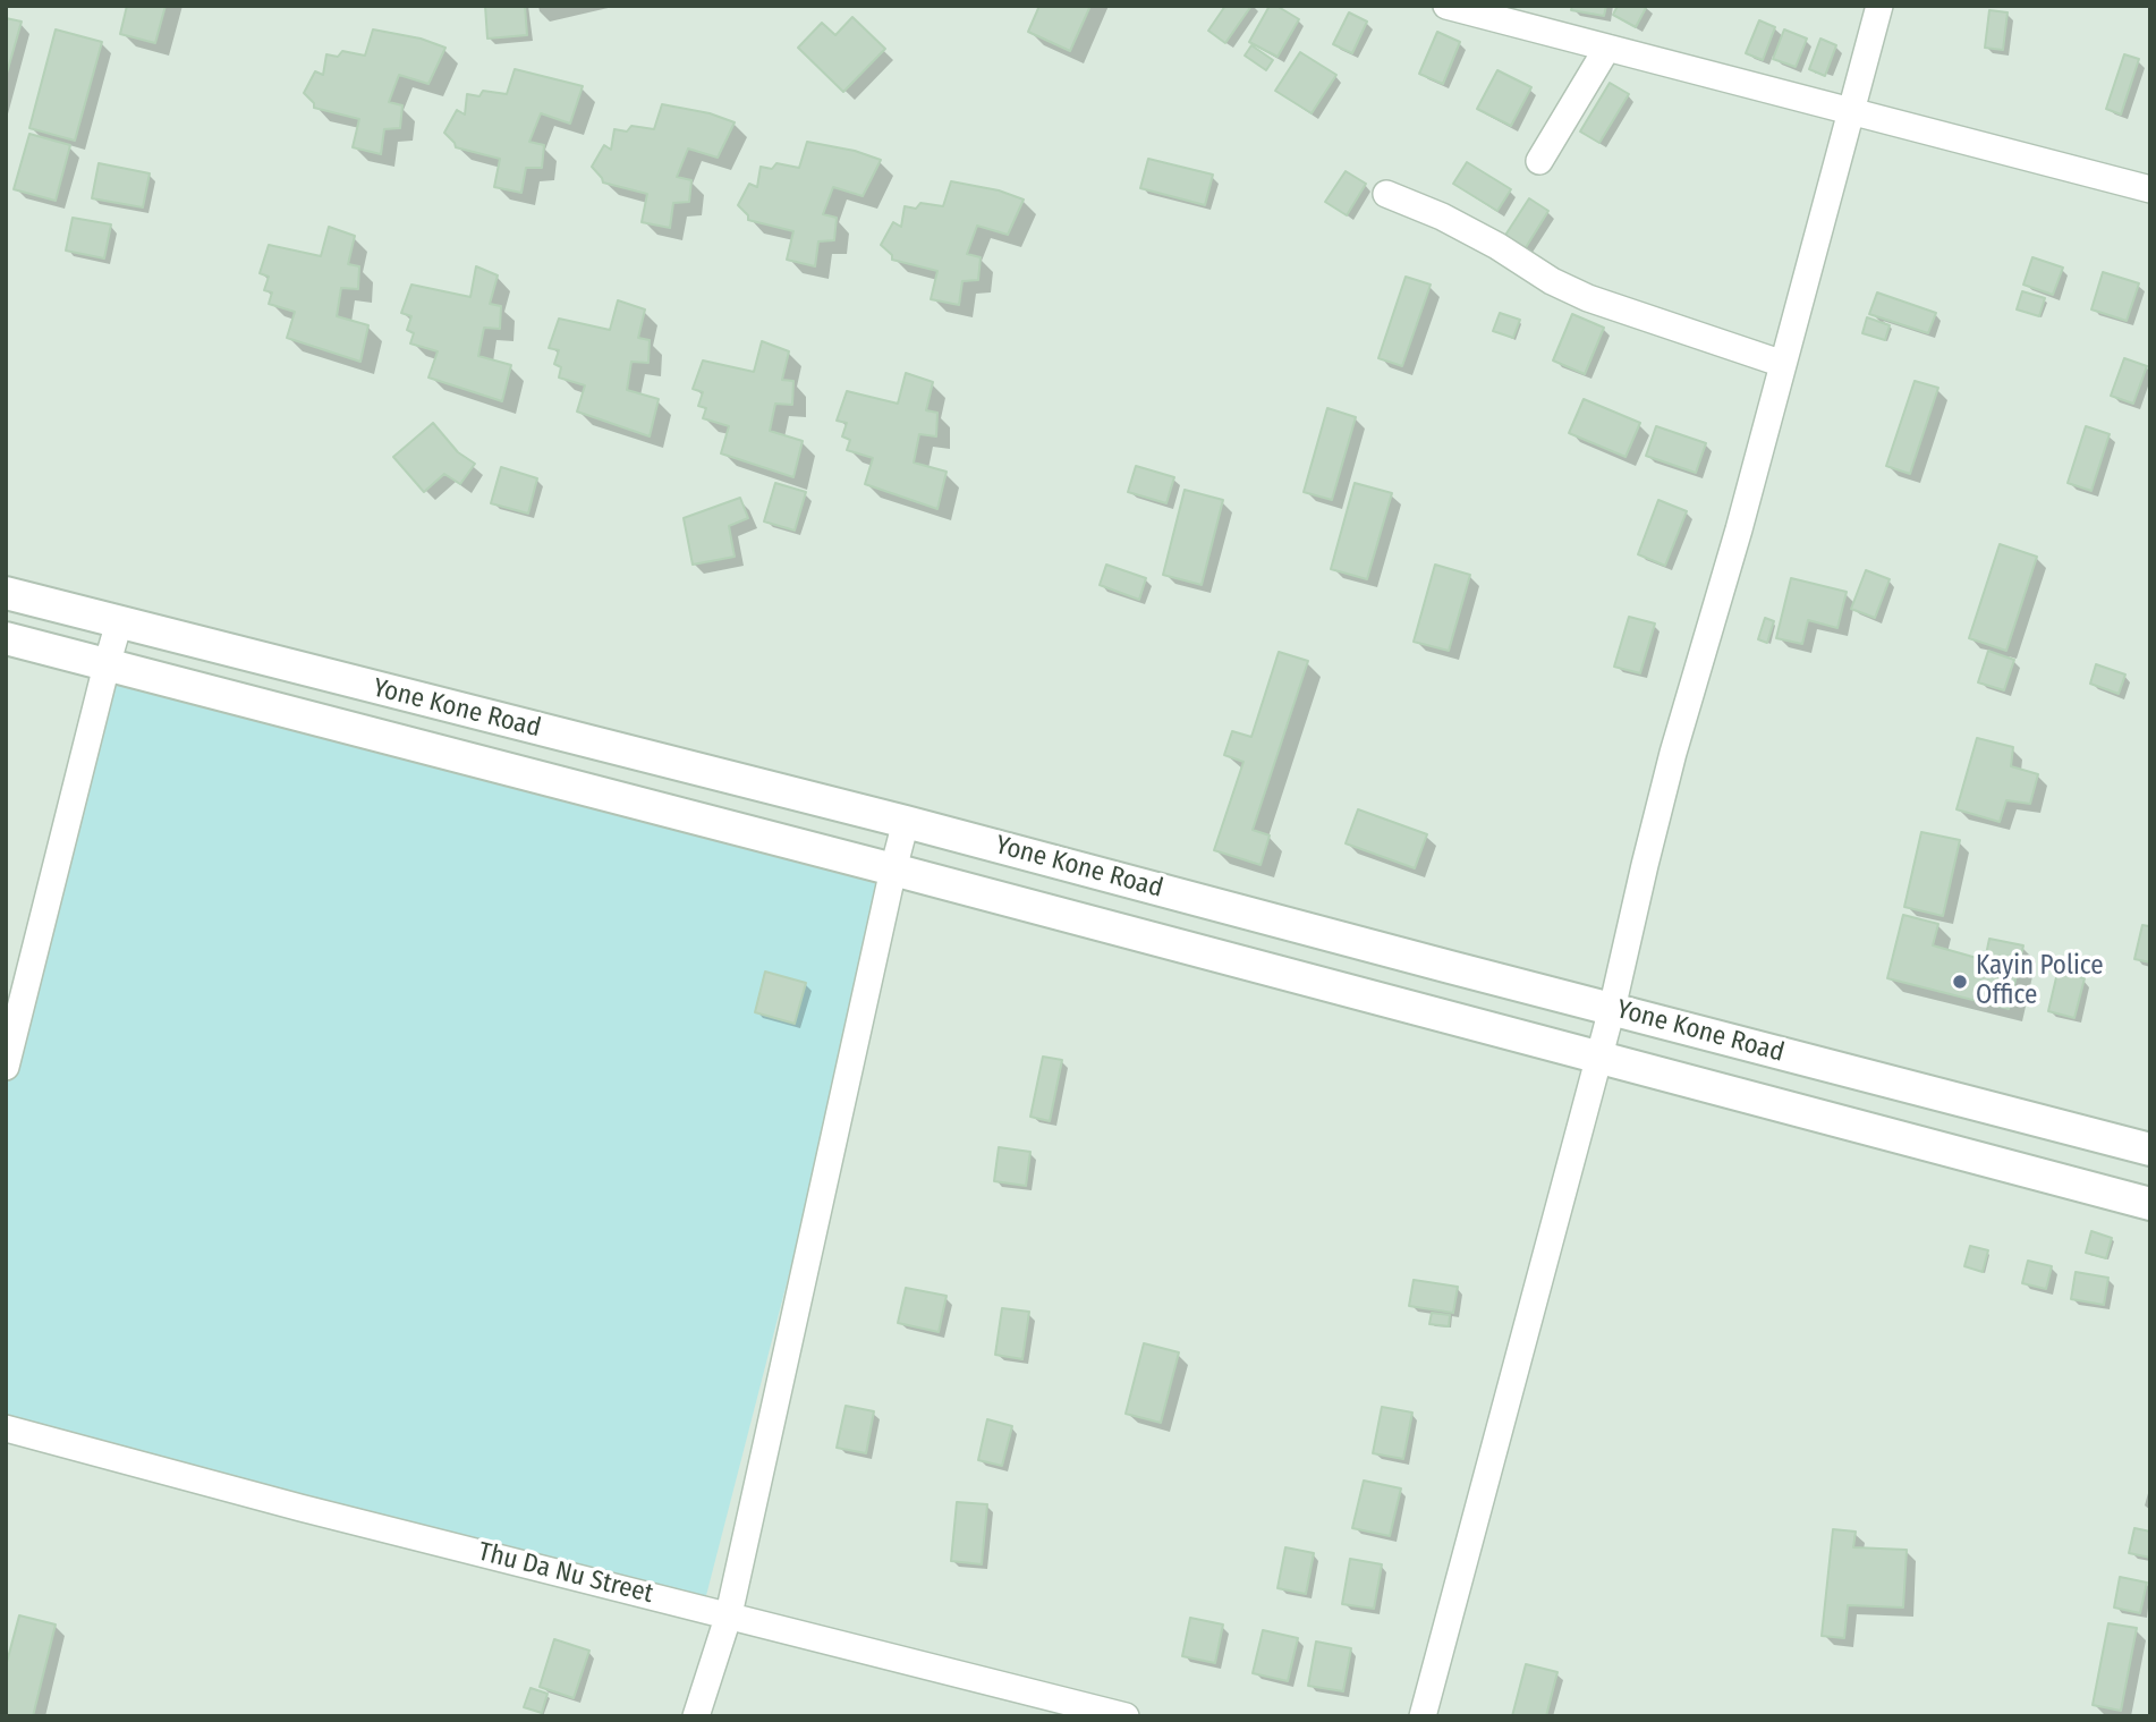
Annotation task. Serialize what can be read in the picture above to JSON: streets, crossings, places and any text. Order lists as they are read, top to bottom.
{
  "streets": {
    "street": ["Yone Kone Road", "Thu Da Nu Street"]
  },
  "places": ["Kayin Police Office"]
}
